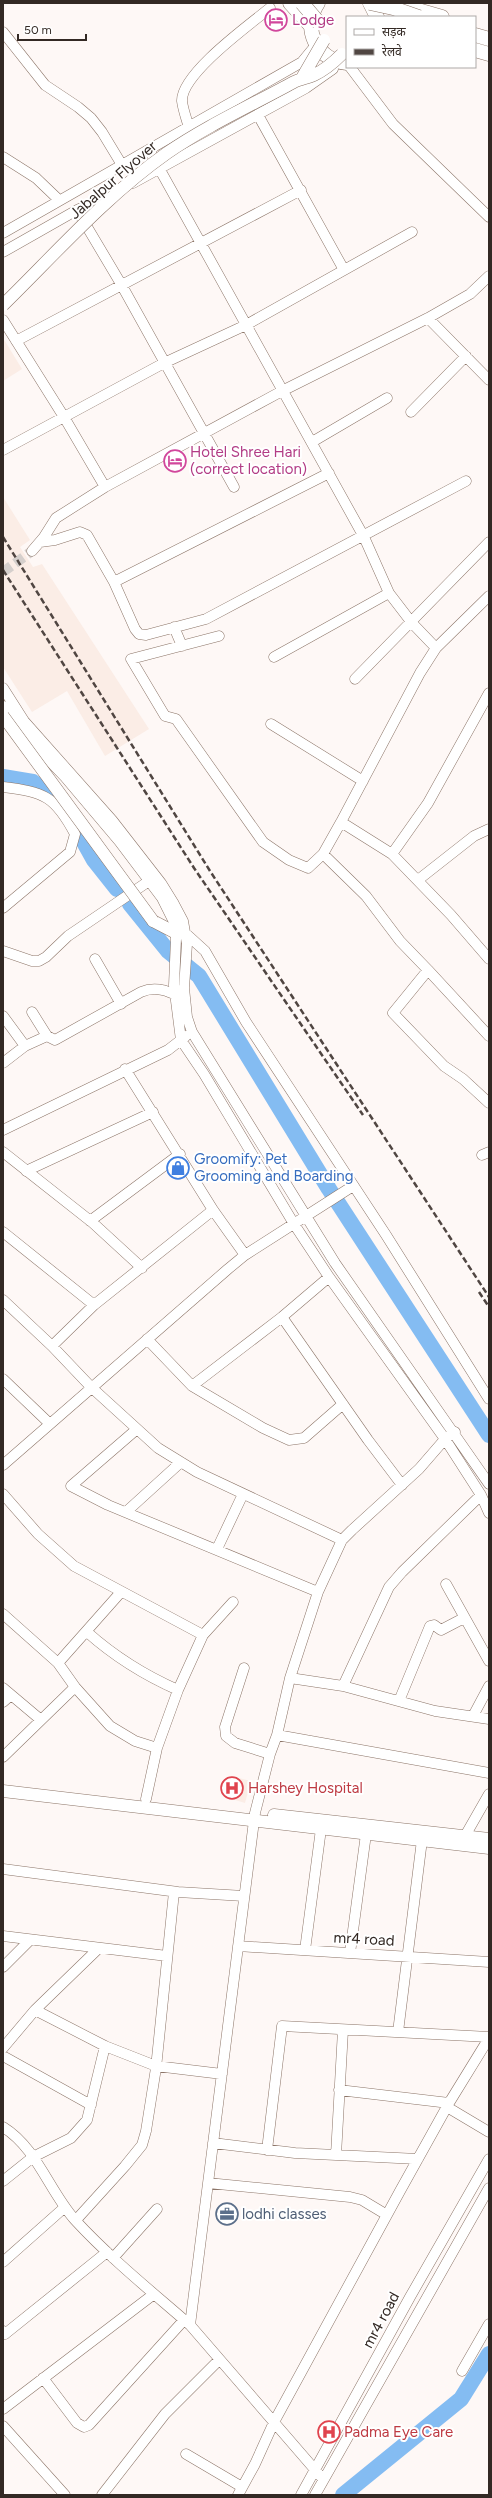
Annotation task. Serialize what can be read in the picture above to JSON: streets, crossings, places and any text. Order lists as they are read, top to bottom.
{
  "streets": {
    "main road": ["Jabalpur Flyover"],
    "street": ["mr4 road"]
  },
  "places": {
    "hotel": ["Lodge", "Hotel Shree Hari (correct location)"],
    "shop": ["Groomify: Pet Grooming and Boarding"],
    "hospital": ["Harshey Hospital", "Padma Eye Care"],
    "office": ["lodhi classes"]
  },
  "legend": ["सड़क", "रेलवे"],
  "scale_bar": "50 m"
}
